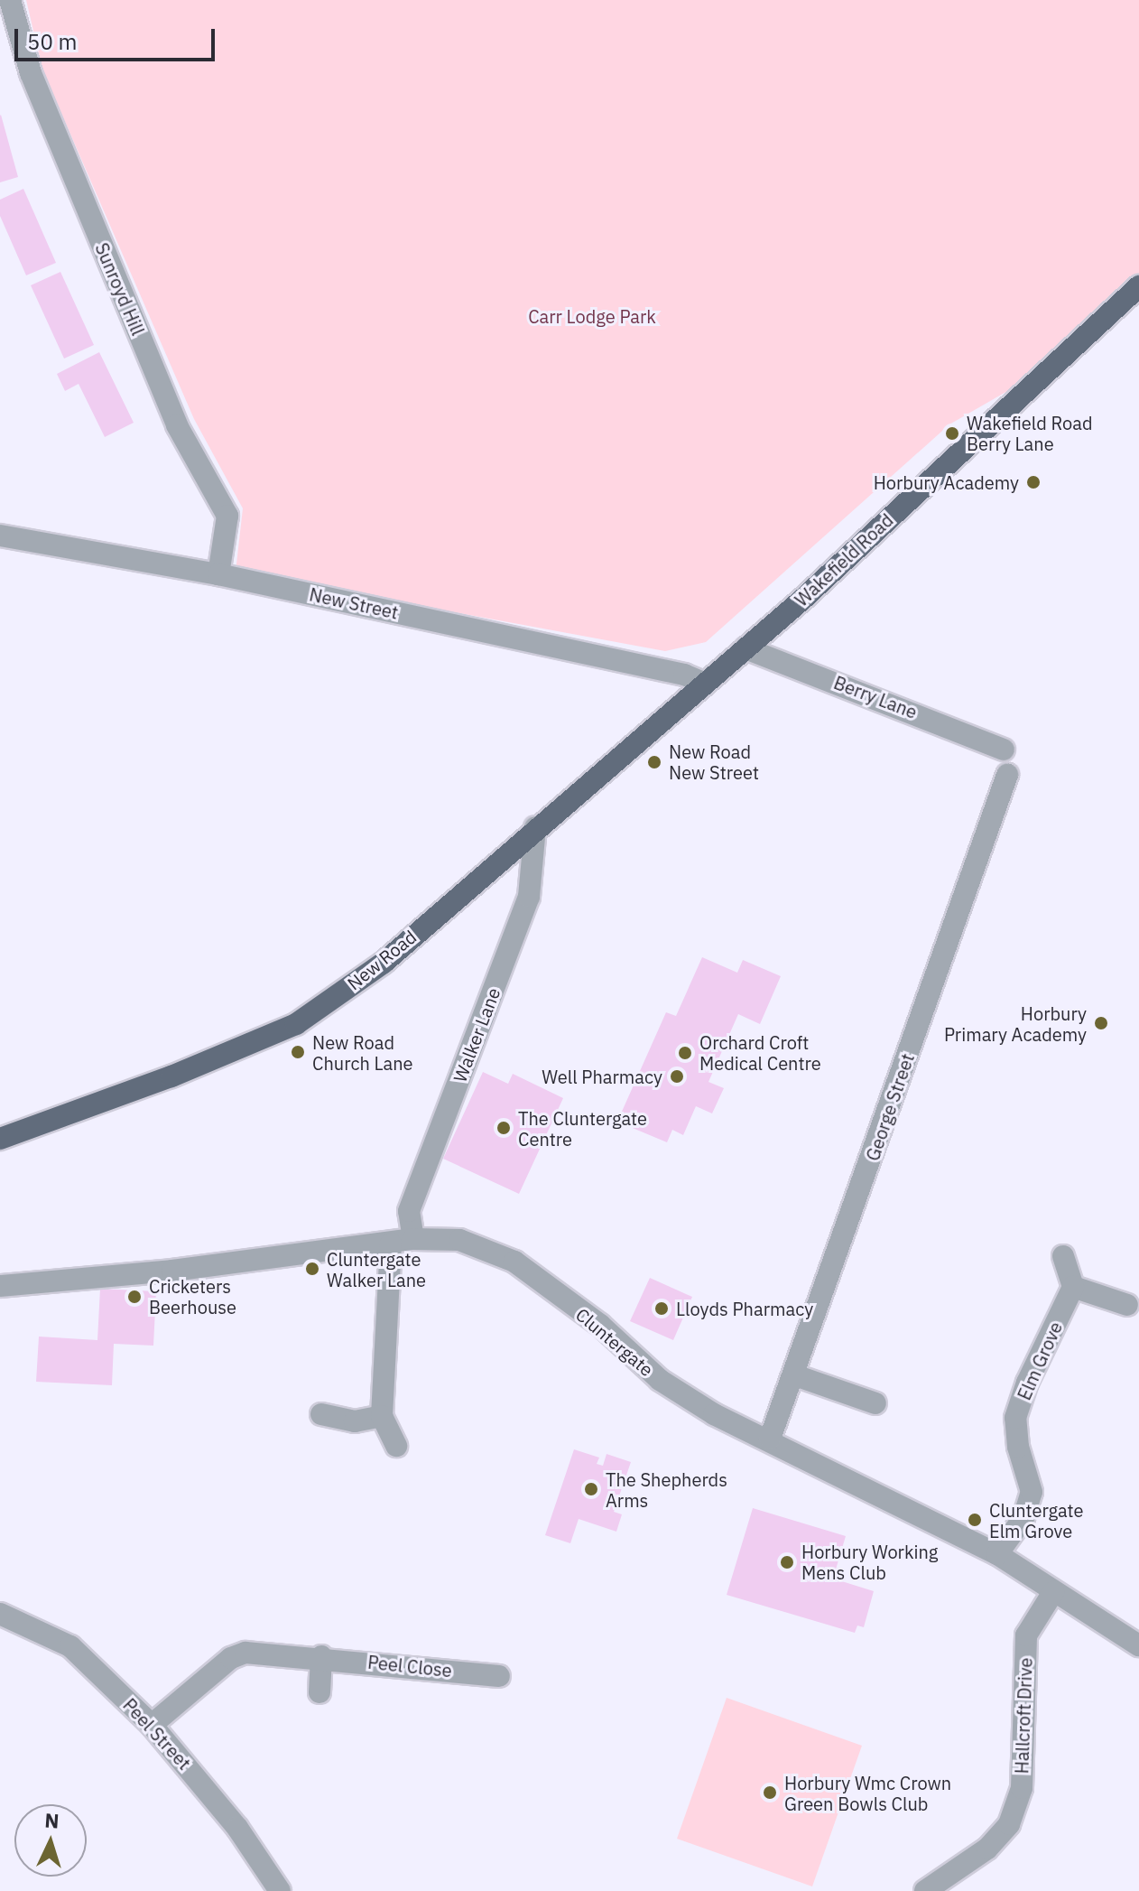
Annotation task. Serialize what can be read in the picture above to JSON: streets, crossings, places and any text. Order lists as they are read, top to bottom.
{
  "streets": {
    "main road": ["Wakefield Road", "New Road"],
    "street": [
      "Sunroyd Hill",
      "New Street",
      "Berry Lane",
      "Walker Lane",
      "George Street",
      "Cluntergate",
      "Elm Grove",
      "Peel Close",
      "Hallcroft Drive",
      "Peel Street"
    ]
  },
  "crossings": [
    ["Sunroyd Hill", "New Street"],
    ["Wakefield Road", "New Street"],
    ["Wakefield Road", "Berry Lane"],
    ["Wakefield Road", "New Road"],
    ["New Street", "New Road"],
    ["New Road", "Walker Lane"],
    ["Walker Lane", "Cluntergate"],
    ["George Street", "Cluntergate"],
    ["Cluntergate", "Elm Grove"],
    ["Cluntergate", "Hallcroft Drive"],
    ["Peel Close", "Peel Street"]
  ],
  "parks": ["Carr Lodge Park"],
  "places": [
    "Wakefield Road Berry Lane",
    "Horbury Academy",
    "New Road New Street",
    "Horbury Primary Academy",
    "New Road Church Lane",
    "Orchard Croft Medical Centre",
    "Well Pharmacy",
    "The Cluntergate Centre",
    "Cluntergate Walker Lane",
    "Cricketers Beerhouse",
    "Lloyds Pharmacy",
    "The Shepherds Arms",
    "Cluntergate Elm Grove",
    "Horbury Working Mens Club",
    "Horbury Wmc Crown Green Bowls Club"
  ],
  "scale_bar": "50 m",
  "north": "top"
}
